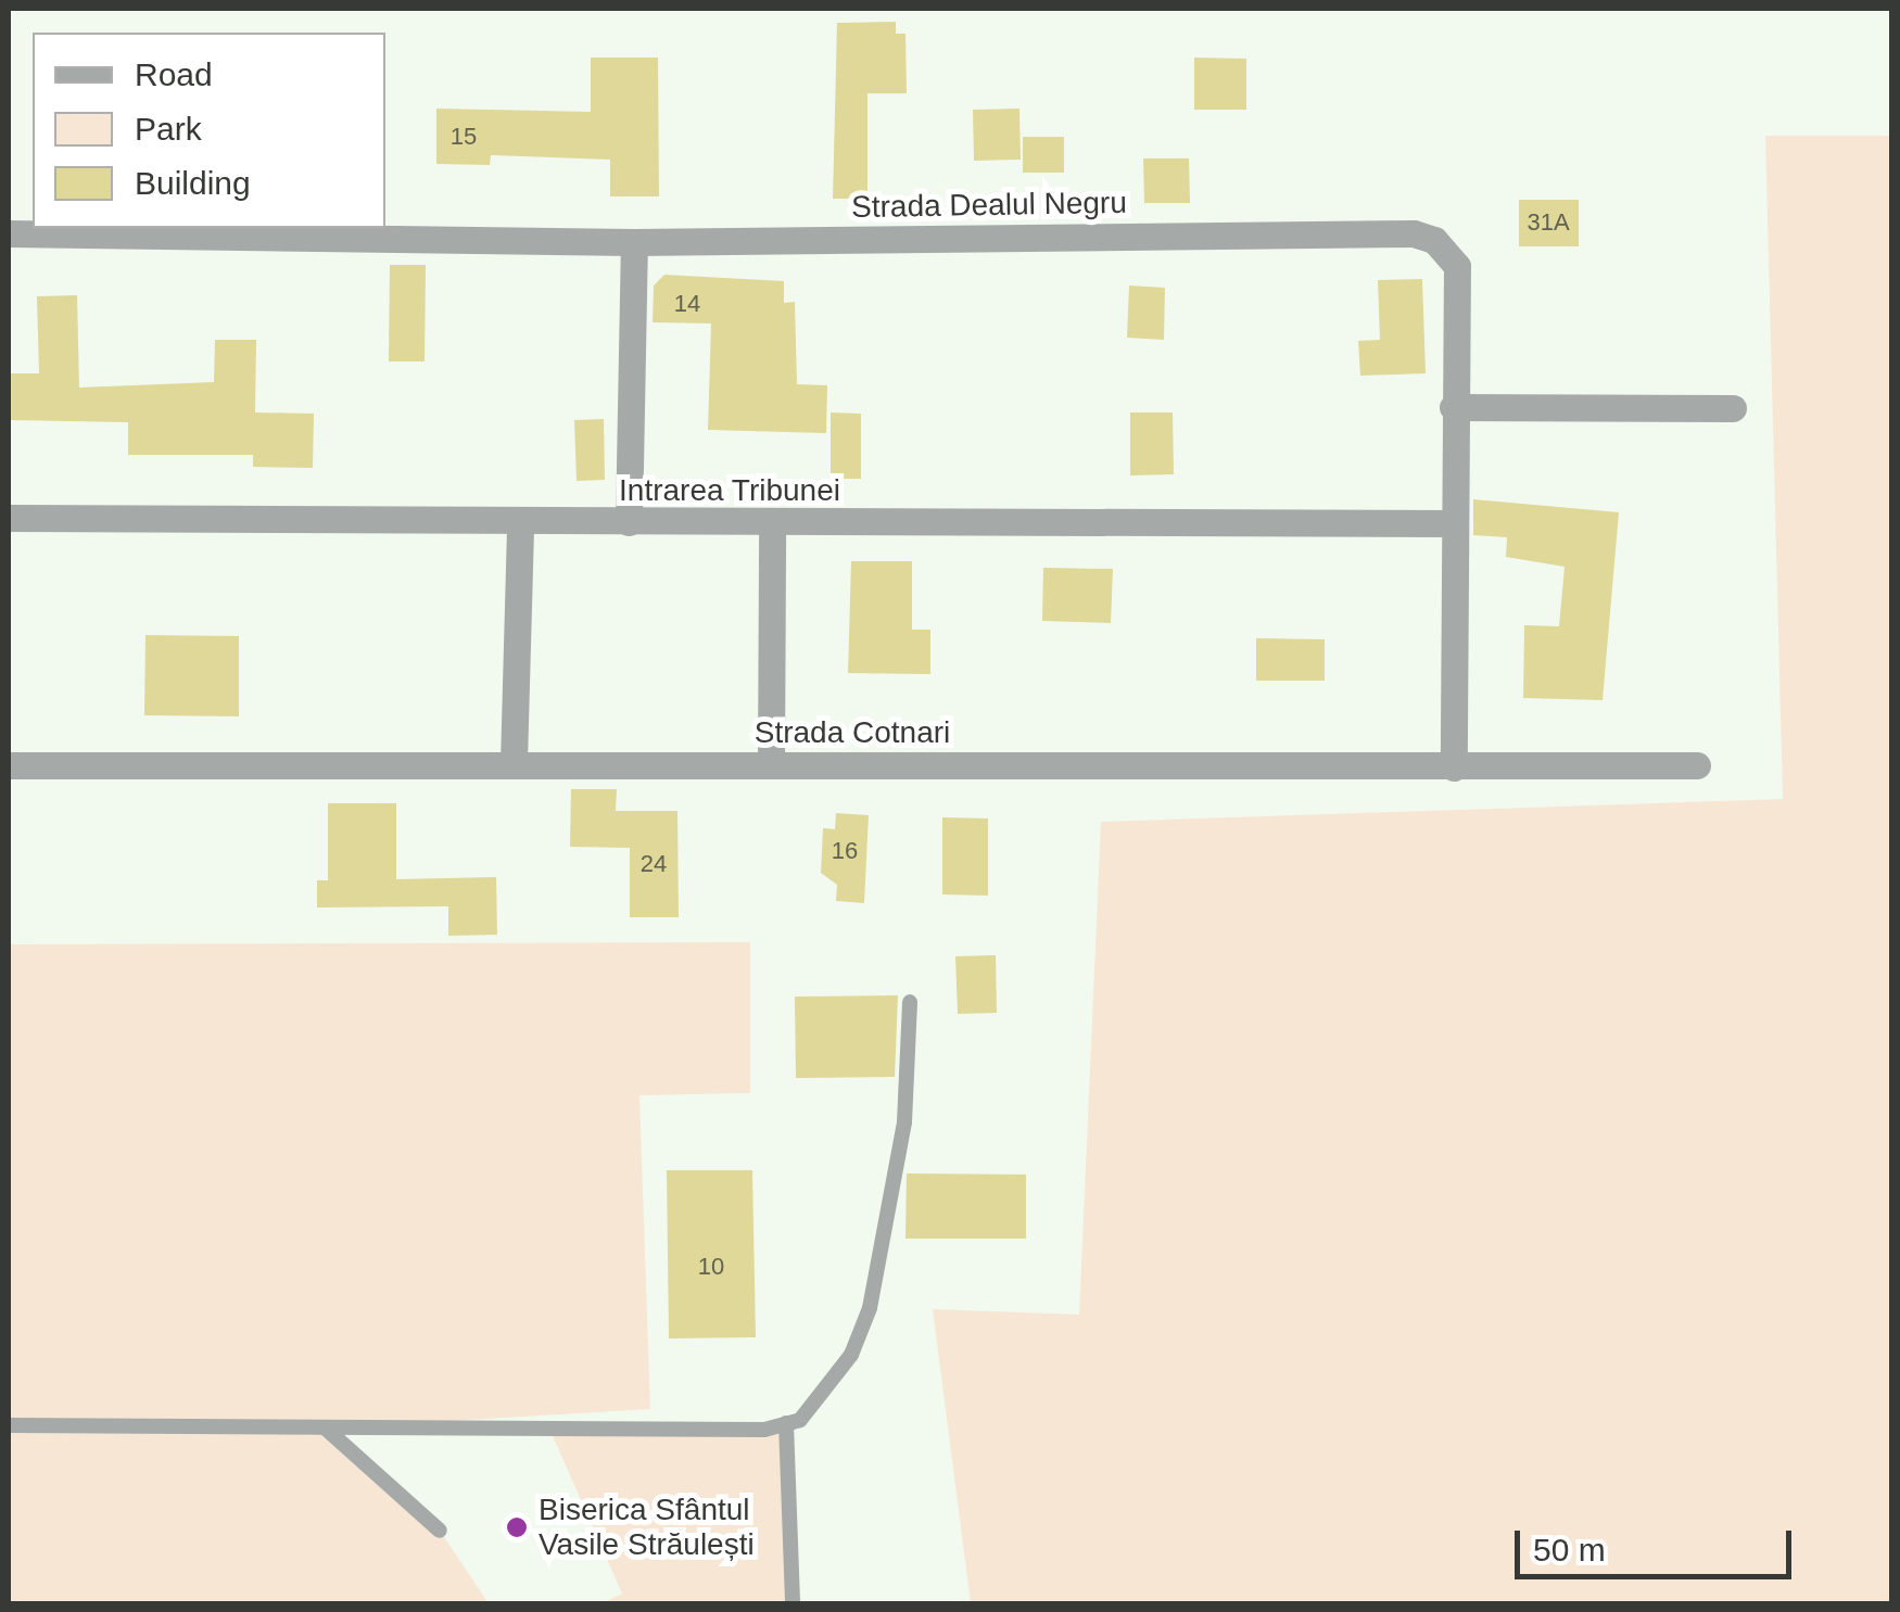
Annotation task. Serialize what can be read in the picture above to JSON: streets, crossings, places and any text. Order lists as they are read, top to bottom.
{
  "streets": {
    "street": ["Strada Dealul Negru", "Intrarea Tribunei", "Strada Cotnari"]
  },
  "crossings": [
    ["Strada Dealul Negru", "Intrarea Tribunei"],
    ["Strada Dealul Negru", "Strada Cotnari"]
  ],
  "places": ["Biserica Sfântul Vasile Străulești"],
  "house_numbers": [
    "15",
    "31A",
    "14",
    "16",
    "24",
    "10"
  ],
  "legend": ["Road", "Park", "Building"],
  "scale_bar": "50 m"
}
